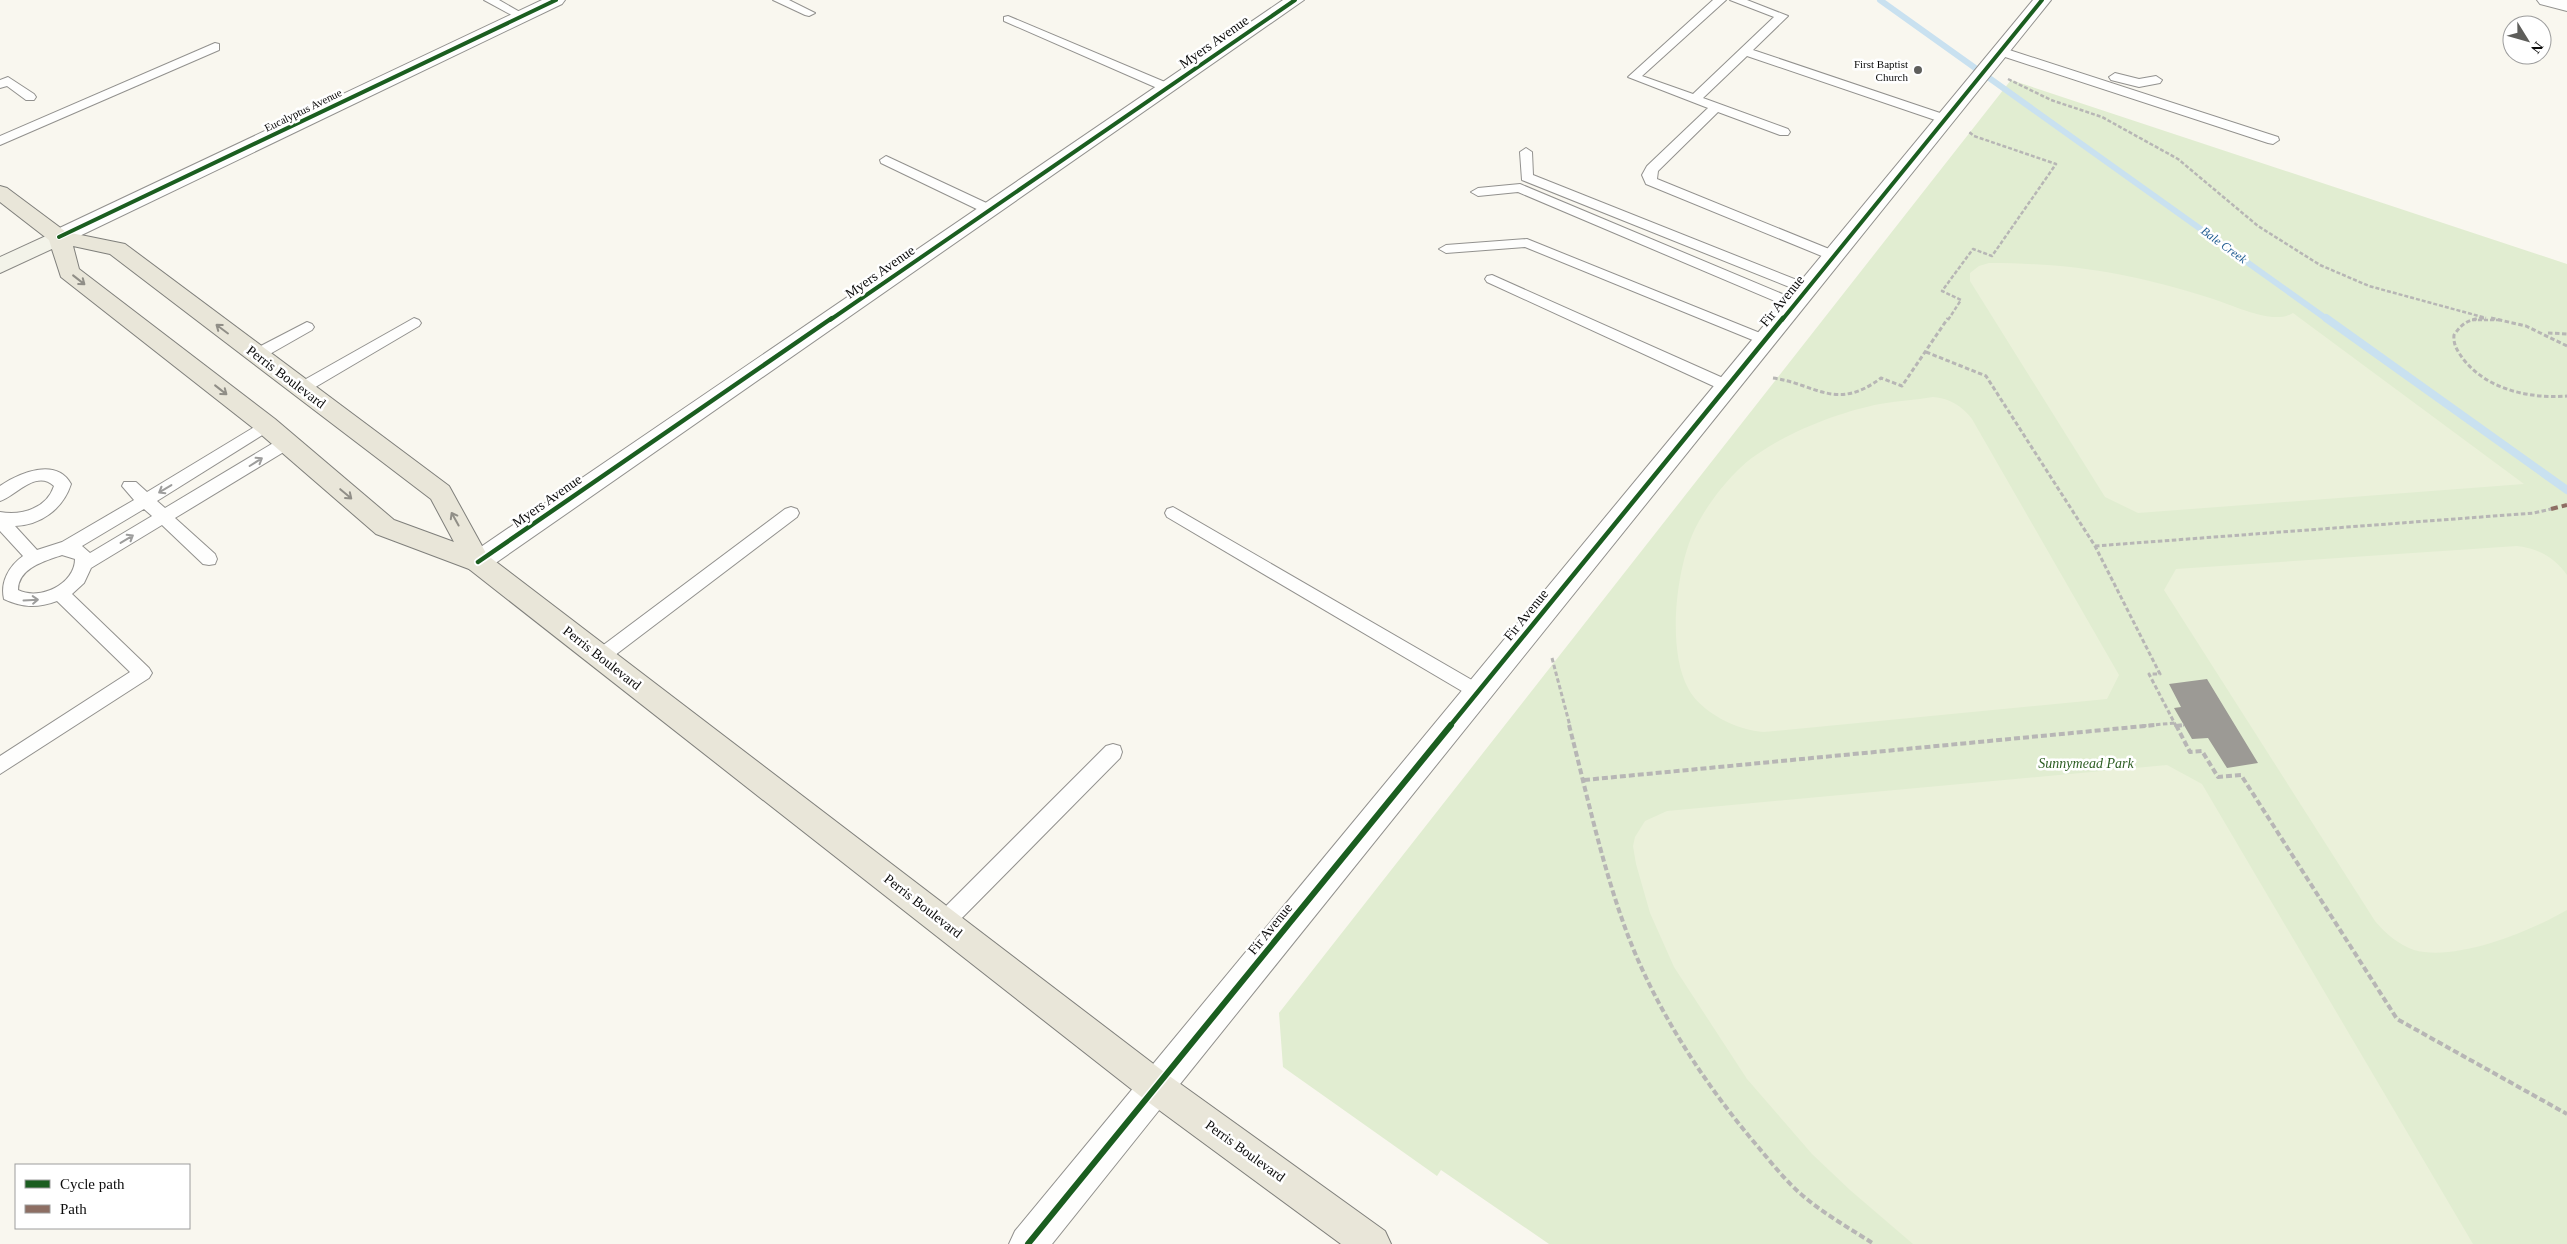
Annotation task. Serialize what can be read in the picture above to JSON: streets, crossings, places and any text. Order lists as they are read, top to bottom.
{
  "streets": {
    "main road": ["Eucalyptus Avenue", "Perris Boulevard"],
    "street": ["Myers Avenue", "Fir Avenue"]
  },
  "crossings": [
    ["Myers Avenue", "Perris Boulevard"],
    ["Eucalyptus Avenue", "Perris Boulevard"],
    ["Fir Avenue", "Perris Boulevard"]
  ],
  "water": ["Bale Creek"],
  "parks": ["Sunnymead Park"],
  "places": ["First Baptist Church"],
  "legend": ["Cycle path", "Path"],
  "north": "bottom right"
}
